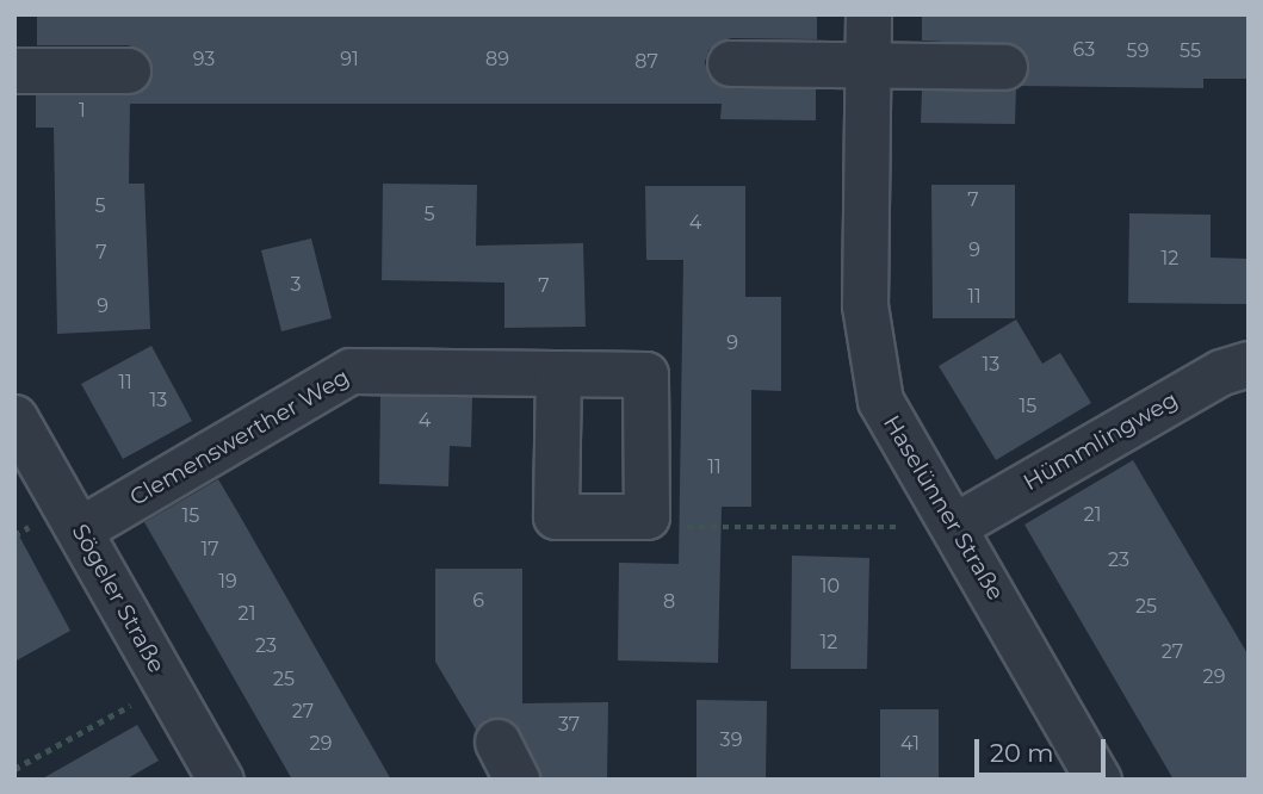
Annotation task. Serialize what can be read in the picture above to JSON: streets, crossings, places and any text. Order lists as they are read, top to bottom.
{
  "streets": {
    "street": [
      "Clemenswerther Weg",
      "Hümmlingweg",
      "Haselünner Straße",
      "Sögeler Straße"
    ]
  },
  "crossings": [
    ["Clemenswerther Weg", "Sögeler Straße"],
    ["Hümmlingweg", "Haselünner Straße"]
  ],
  "house_numbers": [
    "63",
    "59",
    "55",
    "93",
    "91",
    "89",
    "87",
    "1",
    "7",
    "5",
    "5",
    "4",
    "9",
    "7",
    "12",
    "3",
    "7",
    "11",
    "9",
    "9",
    "13",
    "11",
    "13",
    "15",
    "4",
    "11",
    "21",
    "15",
    "17",
    "23",
    "19",
    "10",
    "6",
    "8",
    "25",
    "21",
    "12",
    "23",
    "27",
    "29",
    "25",
    "27",
    "37",
    "39",
    "29",
    "41"
  ],
  "scale_bar": "20 m"
}
